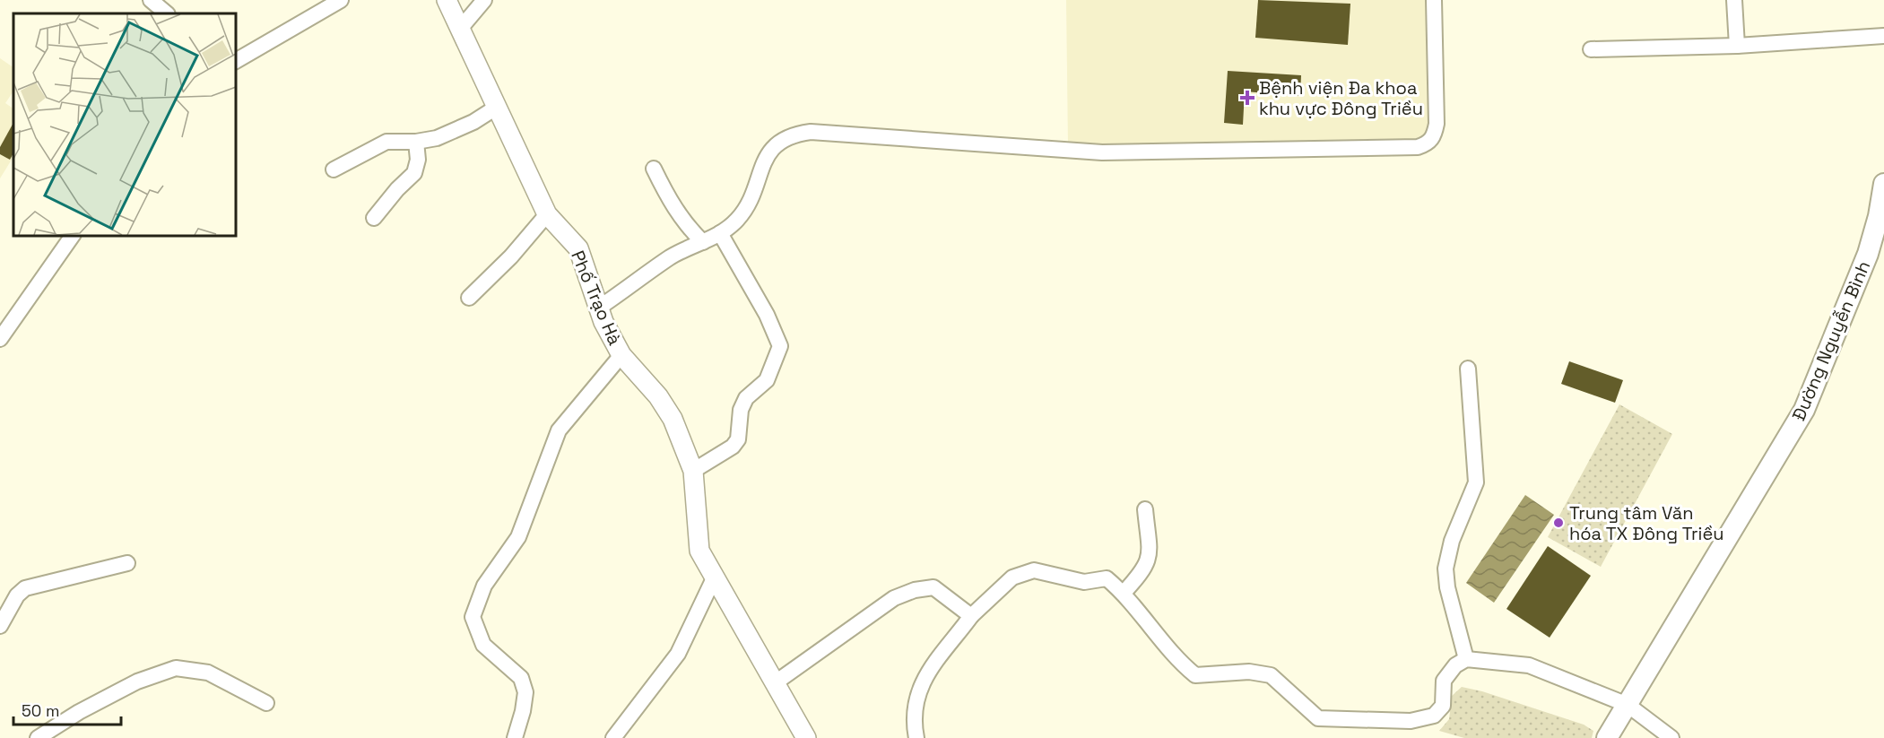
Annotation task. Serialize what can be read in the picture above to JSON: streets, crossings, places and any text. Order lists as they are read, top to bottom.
{
  "streets": {
    "main road": ["Đường Nguyễn Bình"],
    "street": ["Phố Trạo Hà"]
  },
  "places": {
    "health": ["Bệnh viện Đa khoa khu vực Đông Triều"],
    "other": ["Trung tâm Văn hóa TX Đông Triều"]
  },
  "scale_bar": "50 m"
}
